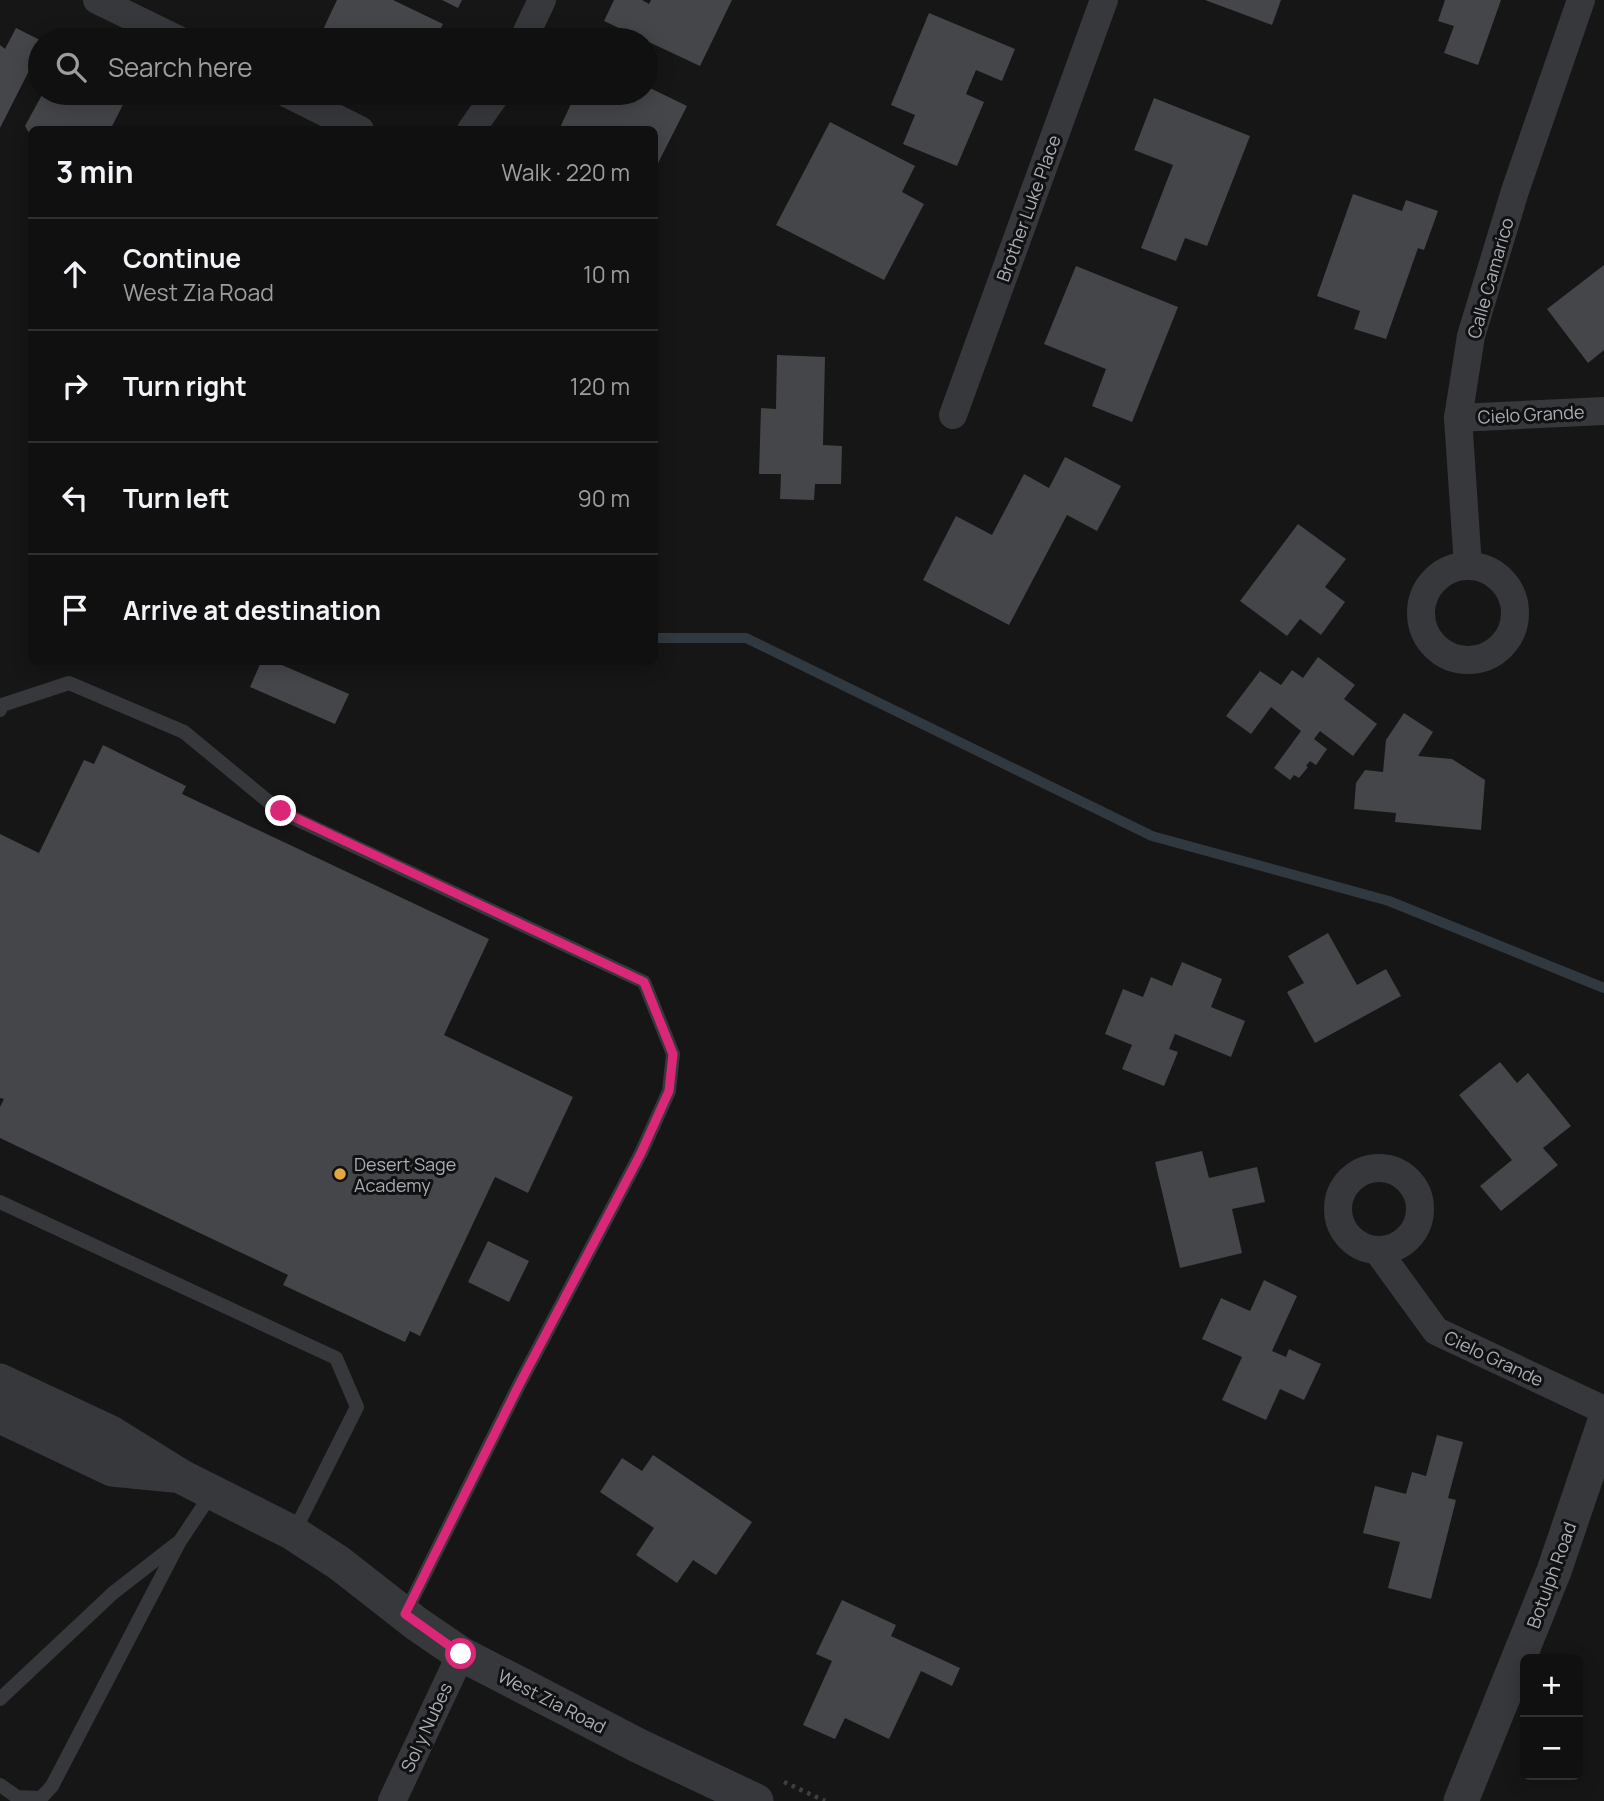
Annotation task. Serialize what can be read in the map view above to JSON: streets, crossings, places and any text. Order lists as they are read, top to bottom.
{
  "streets": {
    "street": [
      "Brother Luke Place",
      "Calle Camarico",
      "Cielo Grande",
      "Botulph Road",
      "West Zia Road",
      "Sol y Nubes"
    ]
  },
  "crossings": [
    ["Calle Camarico", "Cielo Grande"],
    ["West Zia Road", "Sol y Nubes"]
  ],
  "places": ["Desert Sage Academy"],
  "page": {
    "search": "Search here",
    "heading": ["3 min", "Walk · 220 m"],
    "list": [
      ["Continue", "West Zia Road", "10 m"],
      ["Turn right", "120 m"],
      ["Turn left", "90 m"],
      "Arrive at destination"
    ],
    "map_buttons": ["+", "−"]
  }
}
